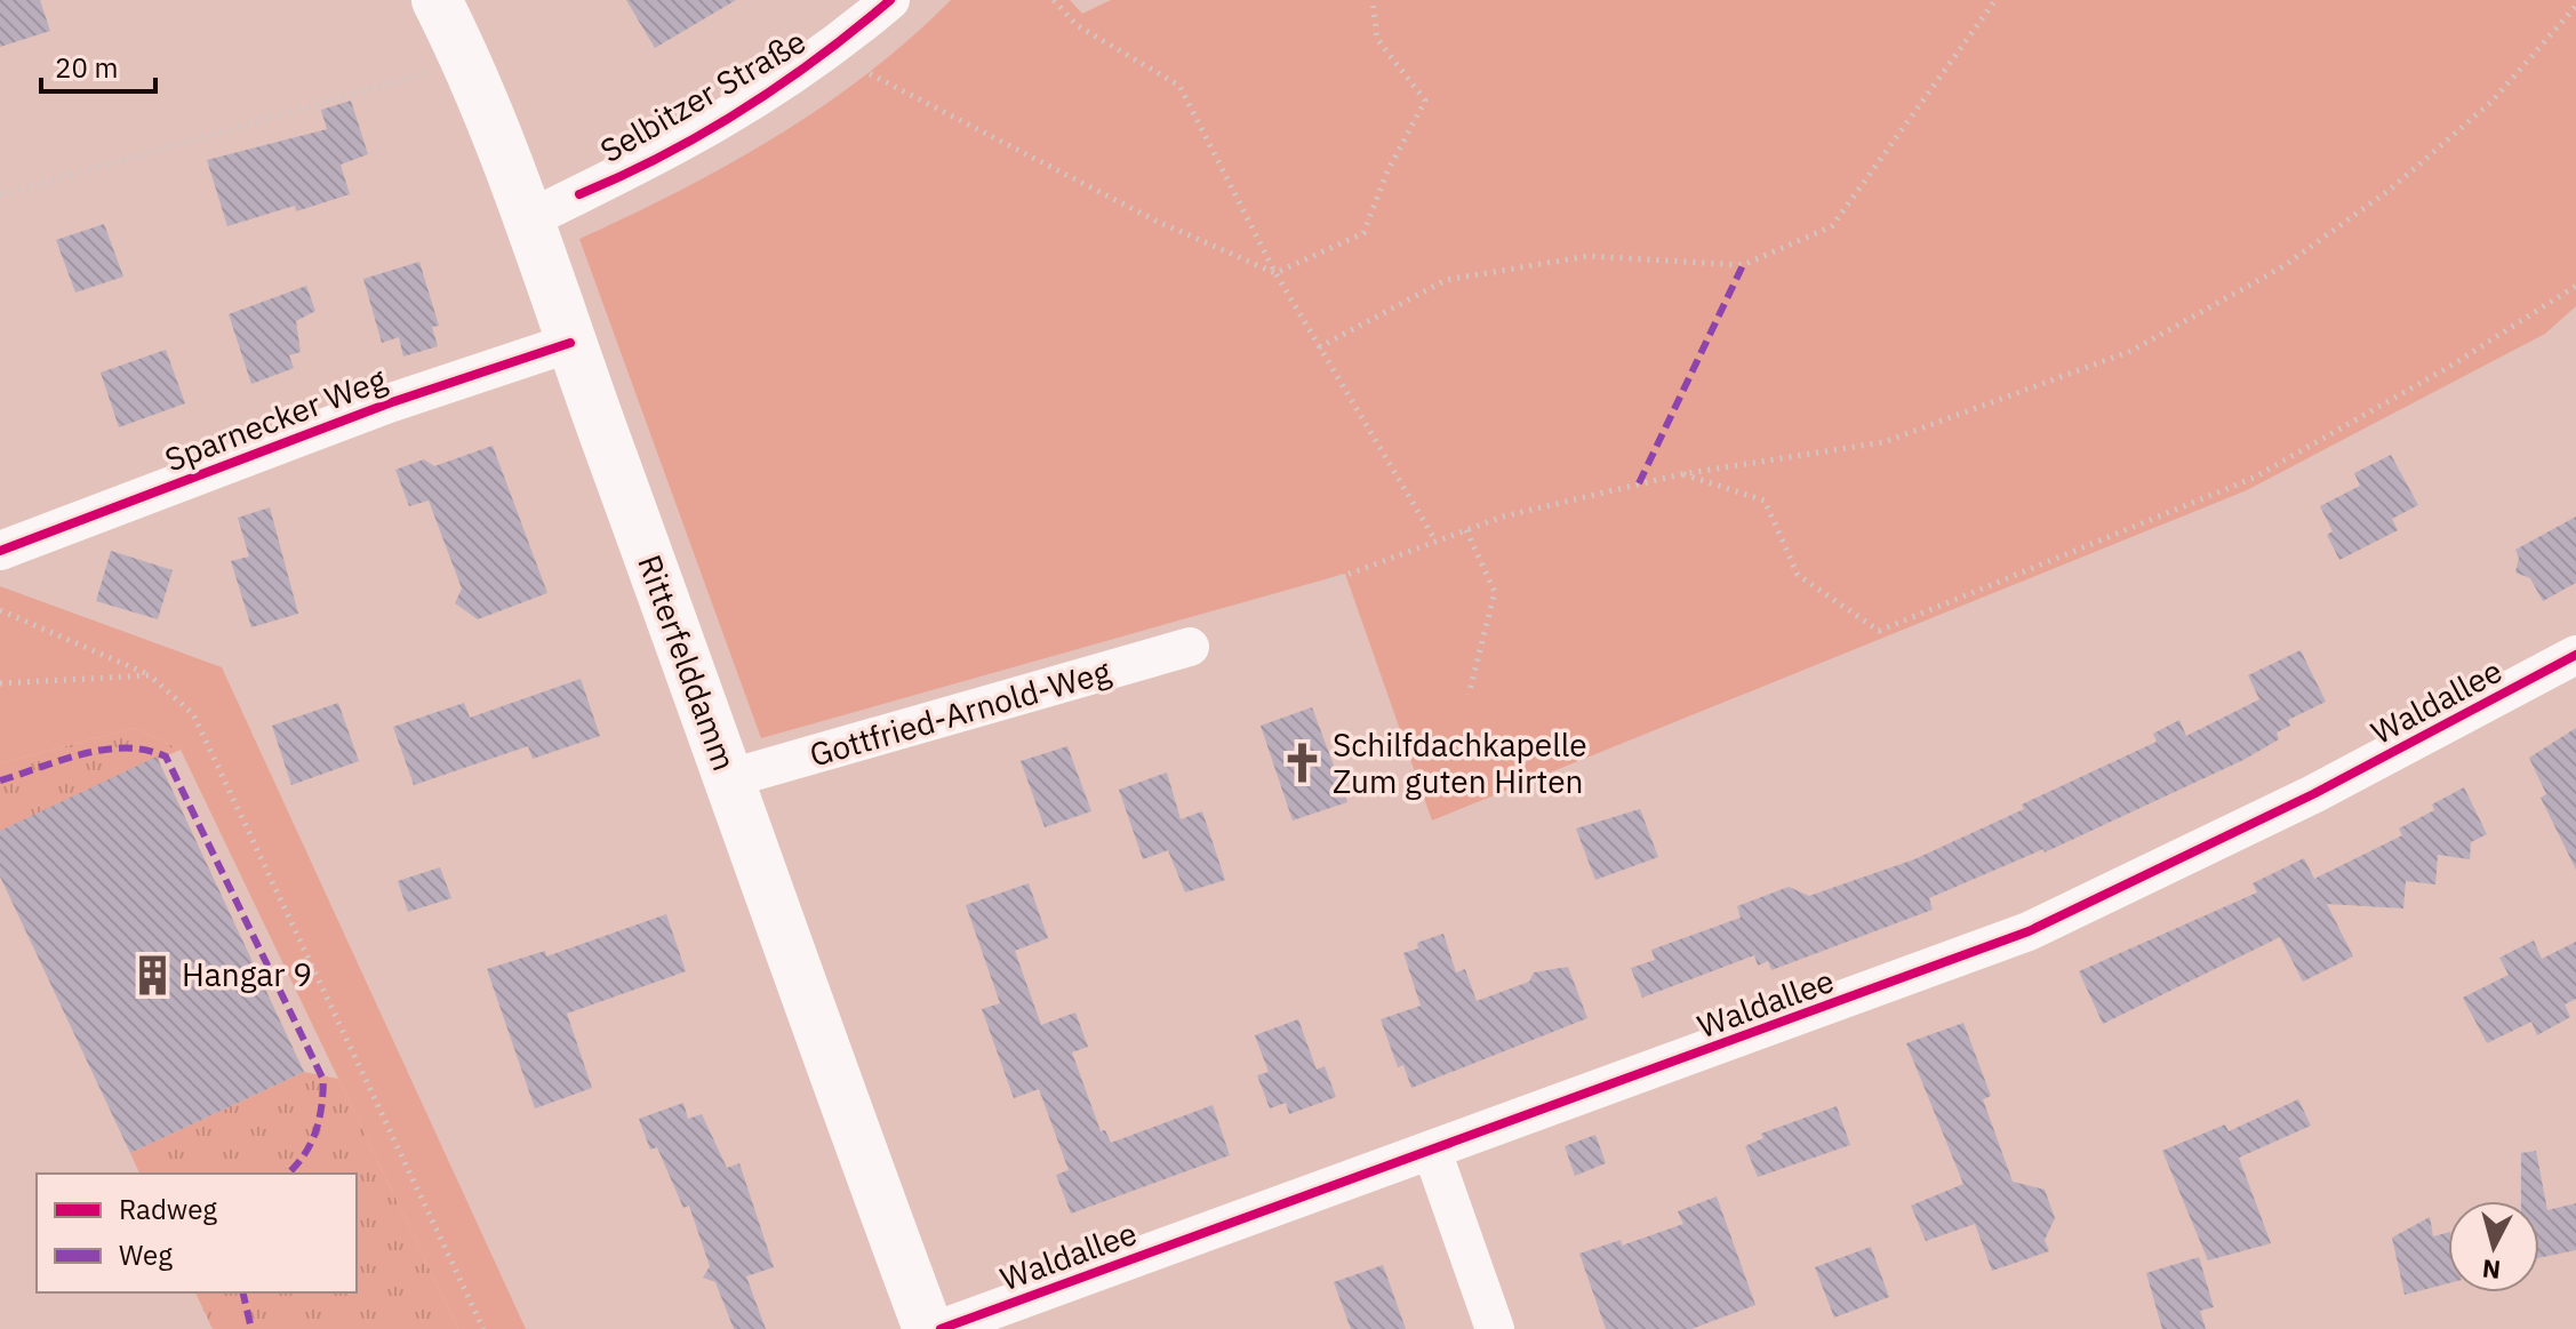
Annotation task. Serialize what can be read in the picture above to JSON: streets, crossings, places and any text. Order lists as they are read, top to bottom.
{
  "streets": {
    "main road": ["Ritterfelddamm"],
    "street": [
      "Selbitzer Straße",
      "Sparnecker Weg",
      "Waldallee",
      "Gottfried-Arnold-Weg"
    ]
  },
  "crossings": [
    ["Selbitzer Straße", "Ritterfelddamm"],
    ["Sparnecker Weg", "Ritterfelddamm"],
    ["Ritterfelddamm", "Gottfried-Arnold-Weg"]
  ],
  "places": {
    "church": ["Schilfdachkapelle Zum guten Hirten"],
    "building": ["Hangar 9"]
  },
  "legend": ["Radweg", "Weg"],
  "scale_bar": "20 m",
  "north": "bottom"
}
